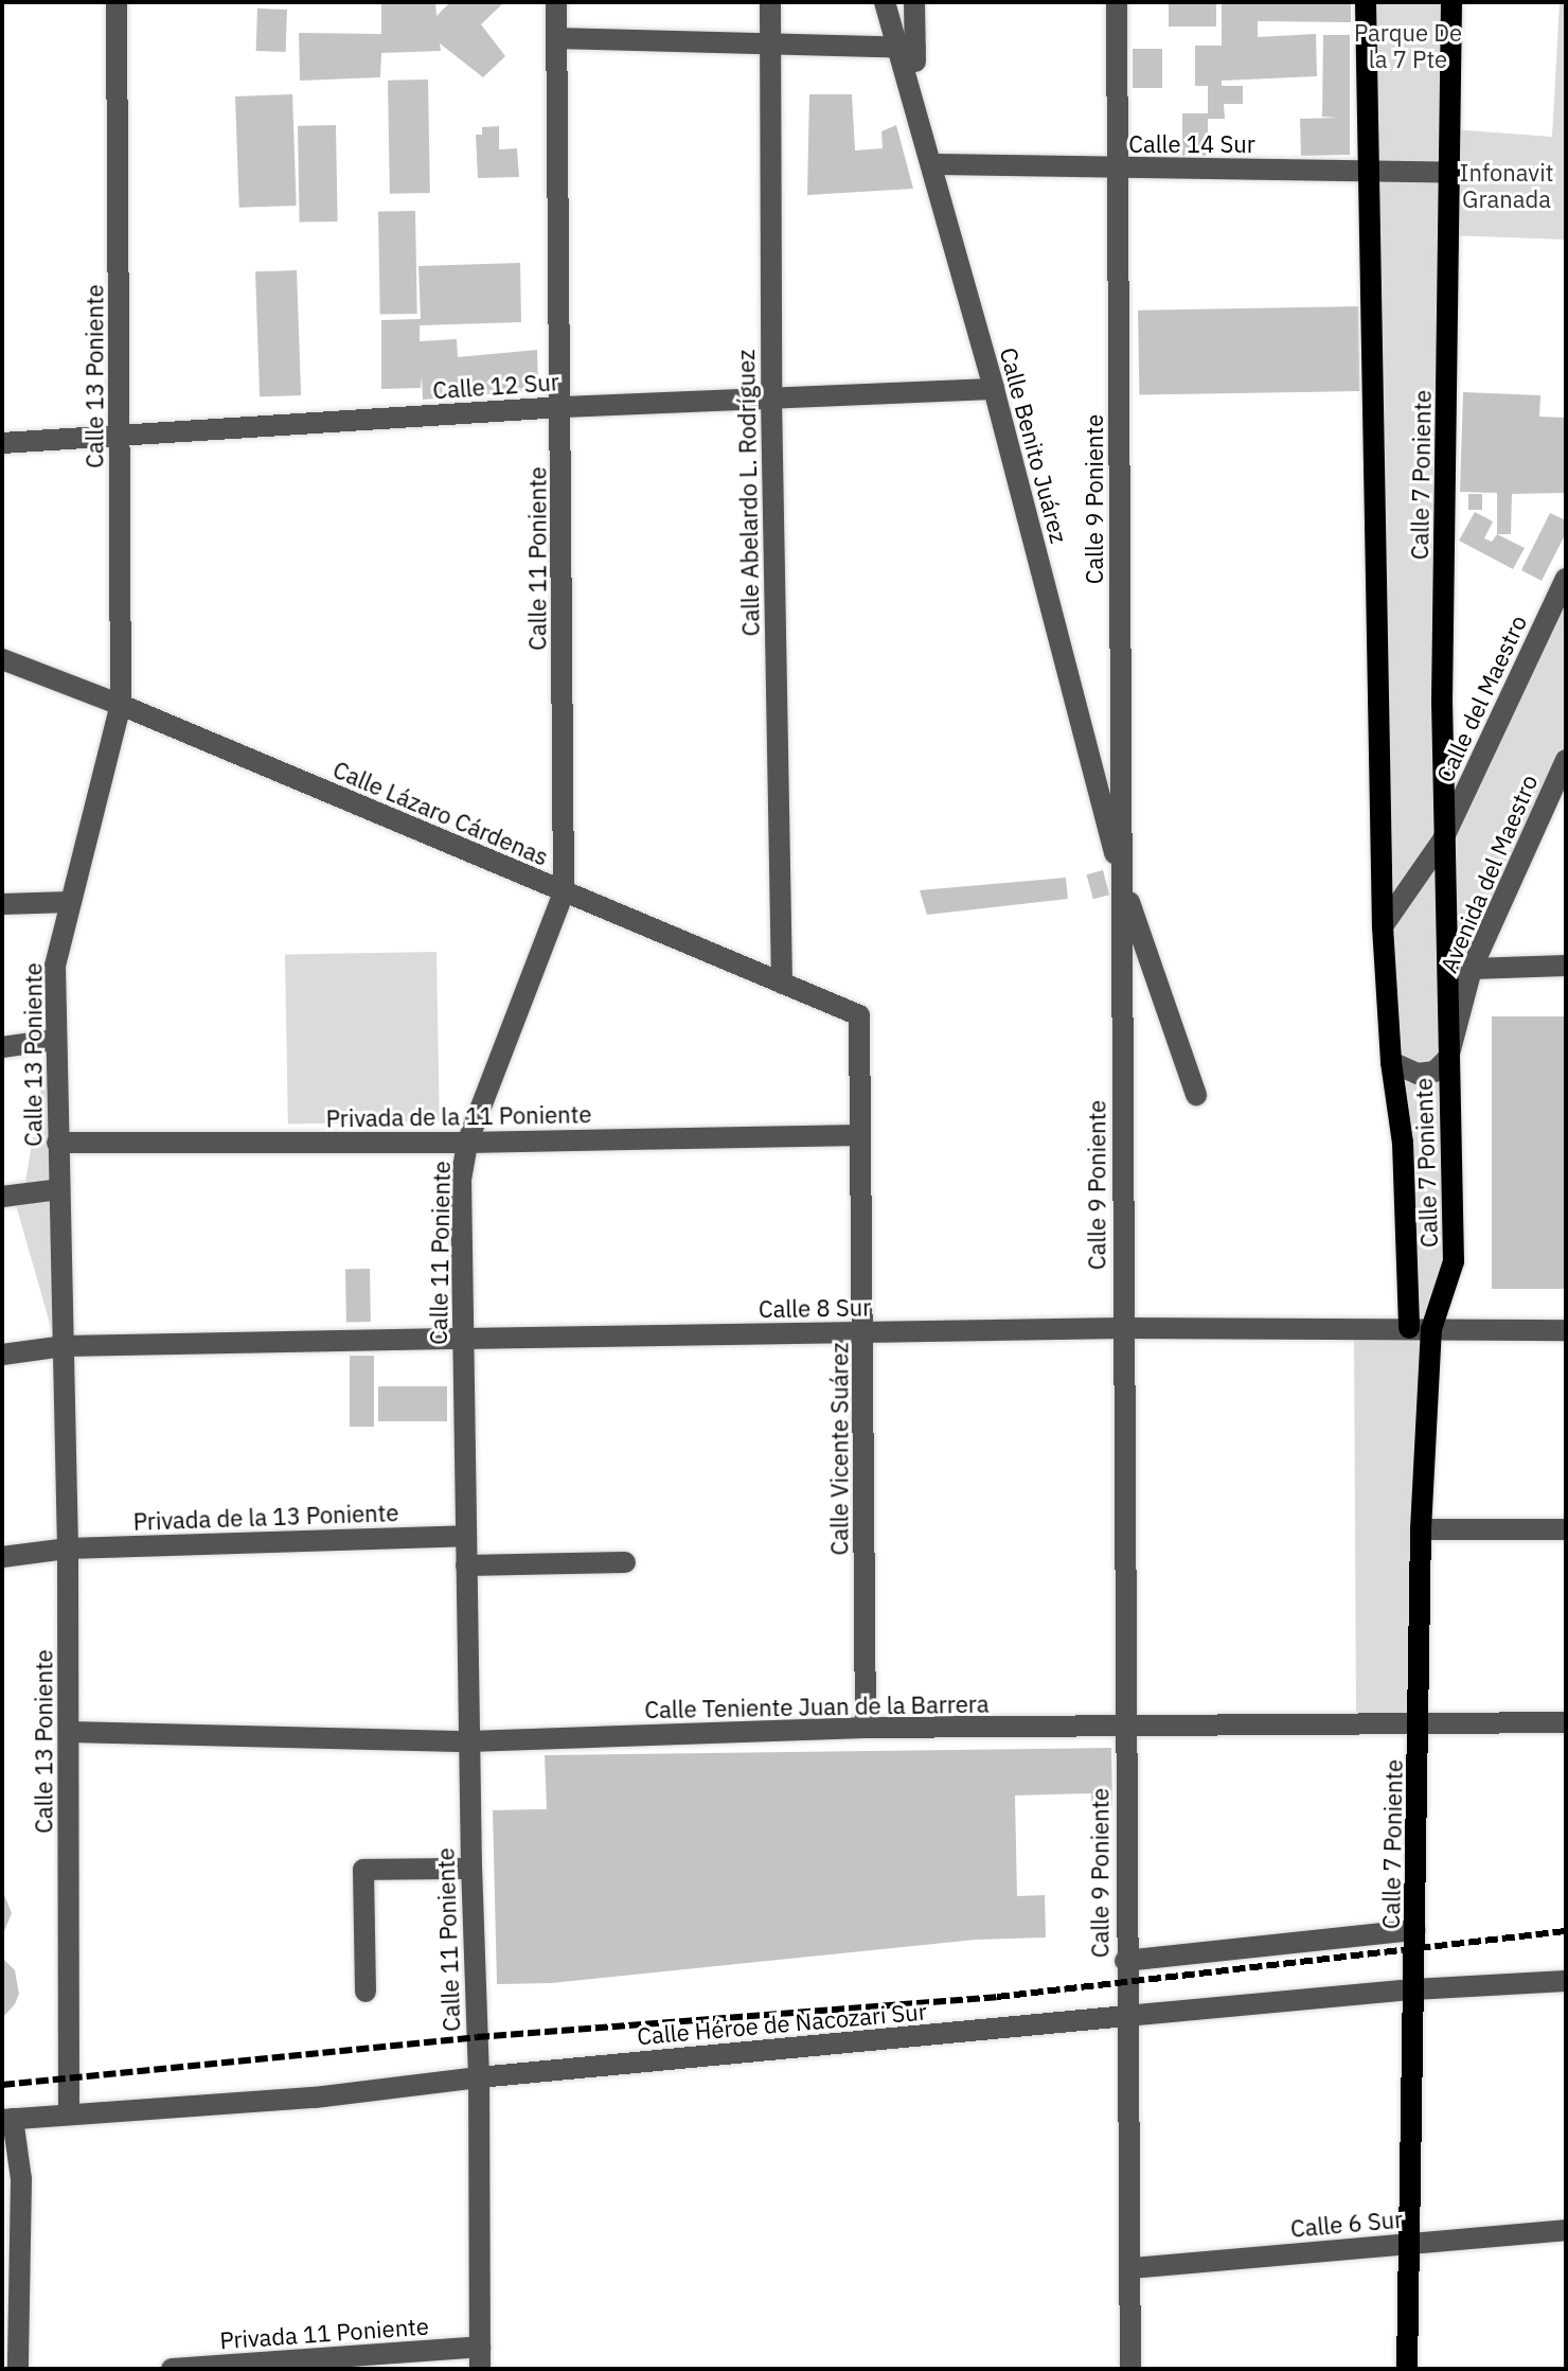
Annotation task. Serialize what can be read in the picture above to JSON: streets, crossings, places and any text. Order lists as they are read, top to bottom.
{
  "streets": {
    "main road": ["Calle 7 Poniente"],
    "street": [
      "Calle 14 Sur",
      "Calle 13 Poniente",
      "Calle 12 Sur",
      "Calle Benito Juárez",
      "Calle Abelardo L. Rodríguez",
      "Calle 9 Poniente",
      "Calle 11 Poniente",
      "Calle del Maestro",
      "Calle Lázaro Cárdenas",
      "Avenida del Maestro",
      "Privada de la 11 Poniente",
      "Calle 8 Sur",
      "Calle Vicente Suárez",
      "Privada de la 13 Poniente",
      "Calle Teniente Juan de la Barrera",
      "Calle Héroe de Nacozari Sur",
      "Calle 6 Sur",
      "Privada 11 Poniente"
    ]
  },
  "crossings": [
    ["Calle 14 Sur", "Calle Benito Juárez"],
    ["Calle 14 Sur", "Calle 7 Poniente"],
    ["Calle 14 Sur", "Calle 9 Poniente"],
    ["Calle 13 Poniente", "Calle 12 Sur"],
    ["Calle 13 Poniente", "Calle Lázaro Cárdenas"],
    ["Calle 13 Poniente", "Privada de la 11 Poniente"],
    ["Calle 13 Poniente", "Calle 8 Sur"],
    ["Calle 13 Poniente", "Privada de la 13 Poniente"],
    ["Calle 13 Poniente", "Calle Teniente Juan de la Barrera"],
    ["Calle 13 Poniente", "Calle Héroe de Nacozari Sur"],
    ["Calle 12 Sur", "Calle Benito Juárez"],
    ["Calle 12 Sur", "Calle Abelardo L. Rodríguez"],
    ["Calle 12 Sur", "Calle 11 Poniente"],
    ["Calle Benito Juárez", "Calle 9 Poniente"],
    ["Calle 7 Poniente", "Calle del Maestro"],
    ["Calle 7 Poniente", "Avenida del Maestro"],
    ["Calle 7 Poniente", "Calle 8 Sur"],
    ["Calle 7 Poniente", "Calle Teniente Juan de la Barrera"],
    ["Calle 7 Poniente", "Calle Héroe de Nacozari Sur"],
    ["Calle 7 Poniente", "Calle 6 Sur"],
    ["Calle Abelardo L. Rodríguez", "Calle Lázaro Cárdenas"],
    ["Calle 9 Poniente", "Calle 8 Sur"],
    ["Calle 9 Poniente", "Calle Teniente Juan de la Barrera"],
    ["Calle 9 Poniente", "Calle Héroe de Nacozari Sur"],
    ["Calle 9 Poniente", "Calle 6 Sur"],
    ["Calle 11 Poniente", "Calle Lázaro Cárdenas"],
    ["Calle 11 Poniente", "Privada de la 11 Poniente"],
    ["Calle 11 Poniente", "Calle 8 Sur"],
    ["Calle 11 Poniente", "Privada de la 13 Poniente"],
    ["Calle 11 Poniente", "Calle Teniente Juan de la Barrera"],
    ["Calle 11 Poniente", "Calle Héroe de Nacozari Sur"],
    ["Calle 11 Poniente", "Privada 11 Poniente"],
    ["Calle Lázaro Cárdenas", "Calle Vicente Suárez"],
    ["Privada de la 11 Poniente", "Calle Vicente Suárez"],
    ["Calle 8 Sur", "Calle Vicente Suárez"],
    ["Calle Vicente Suárez", "Calle Teniente Juan de la Barrera"]
  ],
  "parks": ["Parque De la 7 Pte", "Infonavit Granada"]
}
